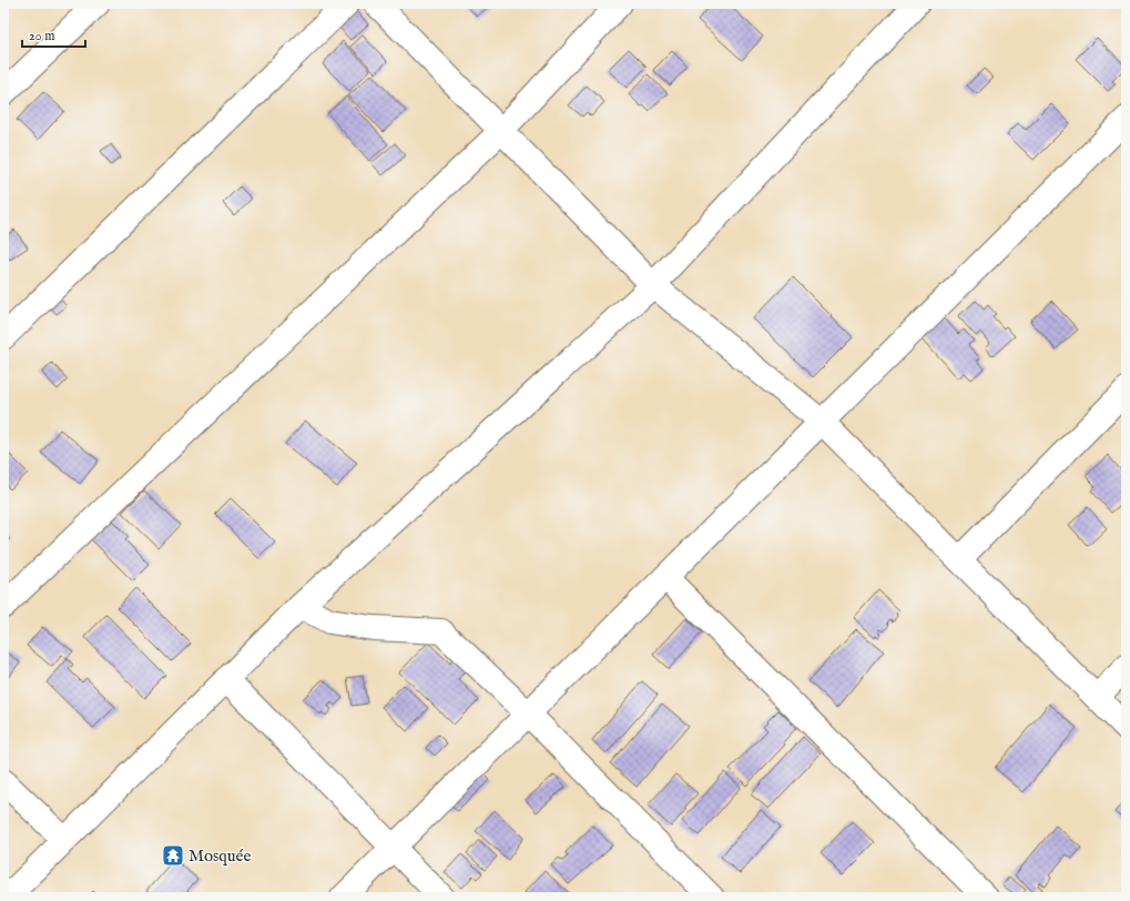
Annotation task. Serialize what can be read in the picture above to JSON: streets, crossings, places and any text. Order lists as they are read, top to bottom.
{
  "places": {
    "temple": ["Mosquée"]
  },
  "scale_bar": "20 m"
}
